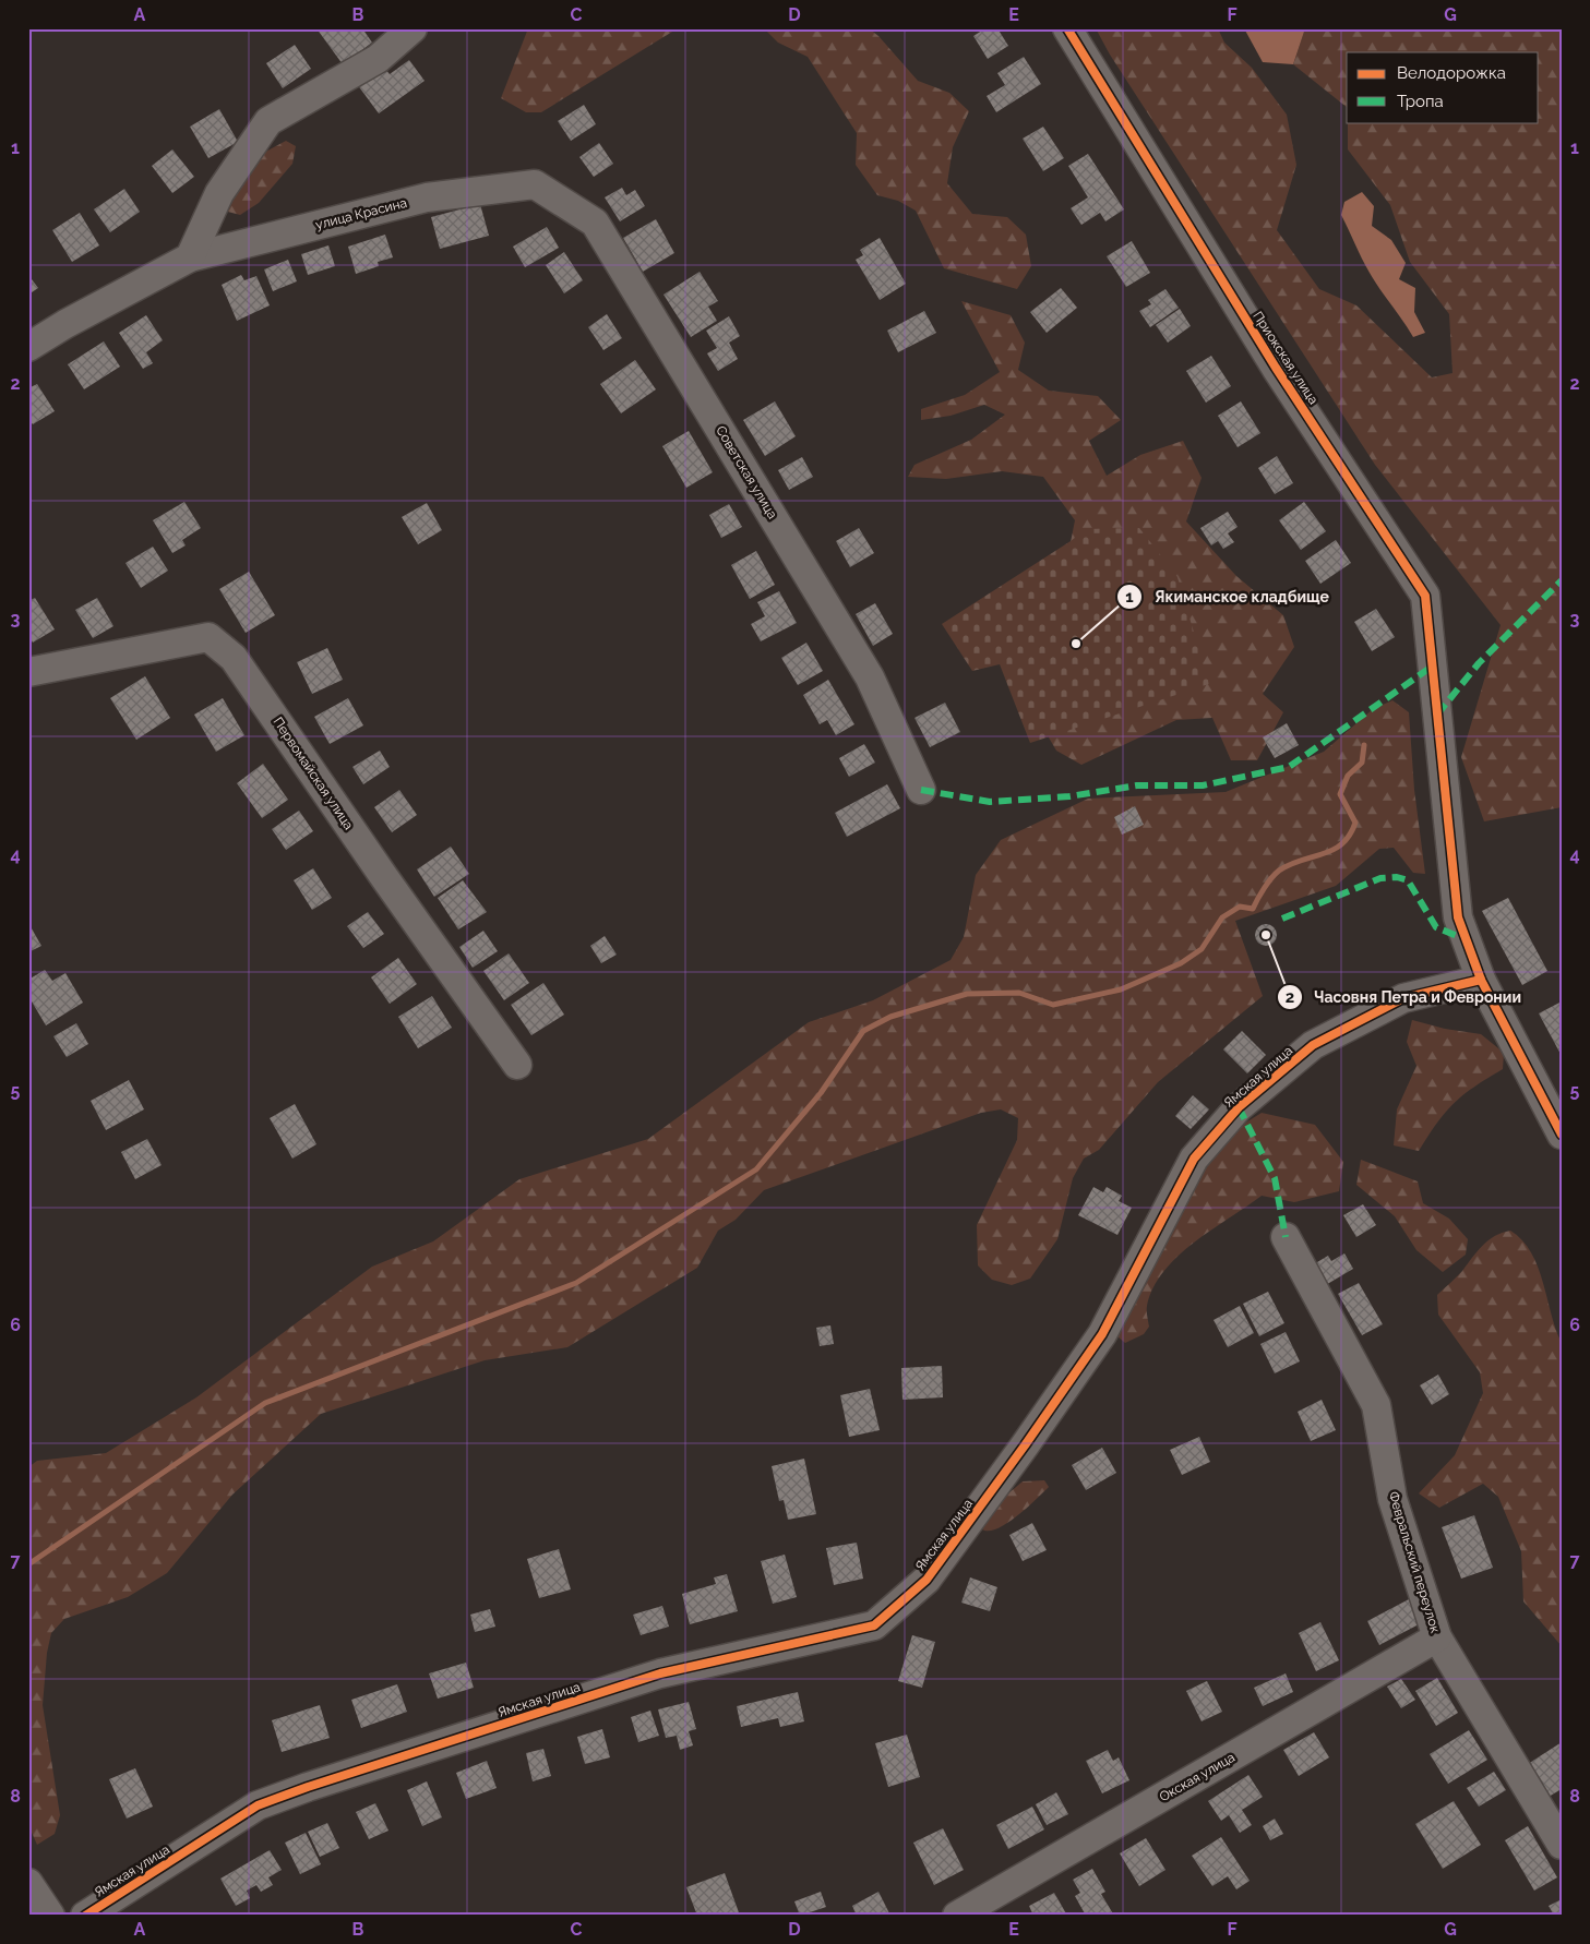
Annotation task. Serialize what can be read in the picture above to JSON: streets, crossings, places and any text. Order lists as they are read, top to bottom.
{
  "streets": {
    "street": [
      "улица Красина",
      "Приокская улица",
      "Советская улица",
      "Первомайская улица",
      "Ямская улица",
      "Февральский переулок",
      "Окская улица"
    ]
  },
  "crossings": [
    ["улица Красина", "Советская улица"],
    ["Приокская улица", "Ямская улица"],
    ["Февральский переулок", "Окская улица"]
  ],
  "places": ["Якиманское кладбище", "Часовня Петра и Февронии"],
  "legend": ["Велодорожка", "Тропа"],
  "grid": {
    "columns": [
      "A",
      "B",
      "C",
      "D",
      "E",
      "F",
      "G"
    ],
    "rows": [
      "1",
      "2",
      "3",
      "4",
      "5",
      "6",
      "7",
      "8"
    ]
  }
}
